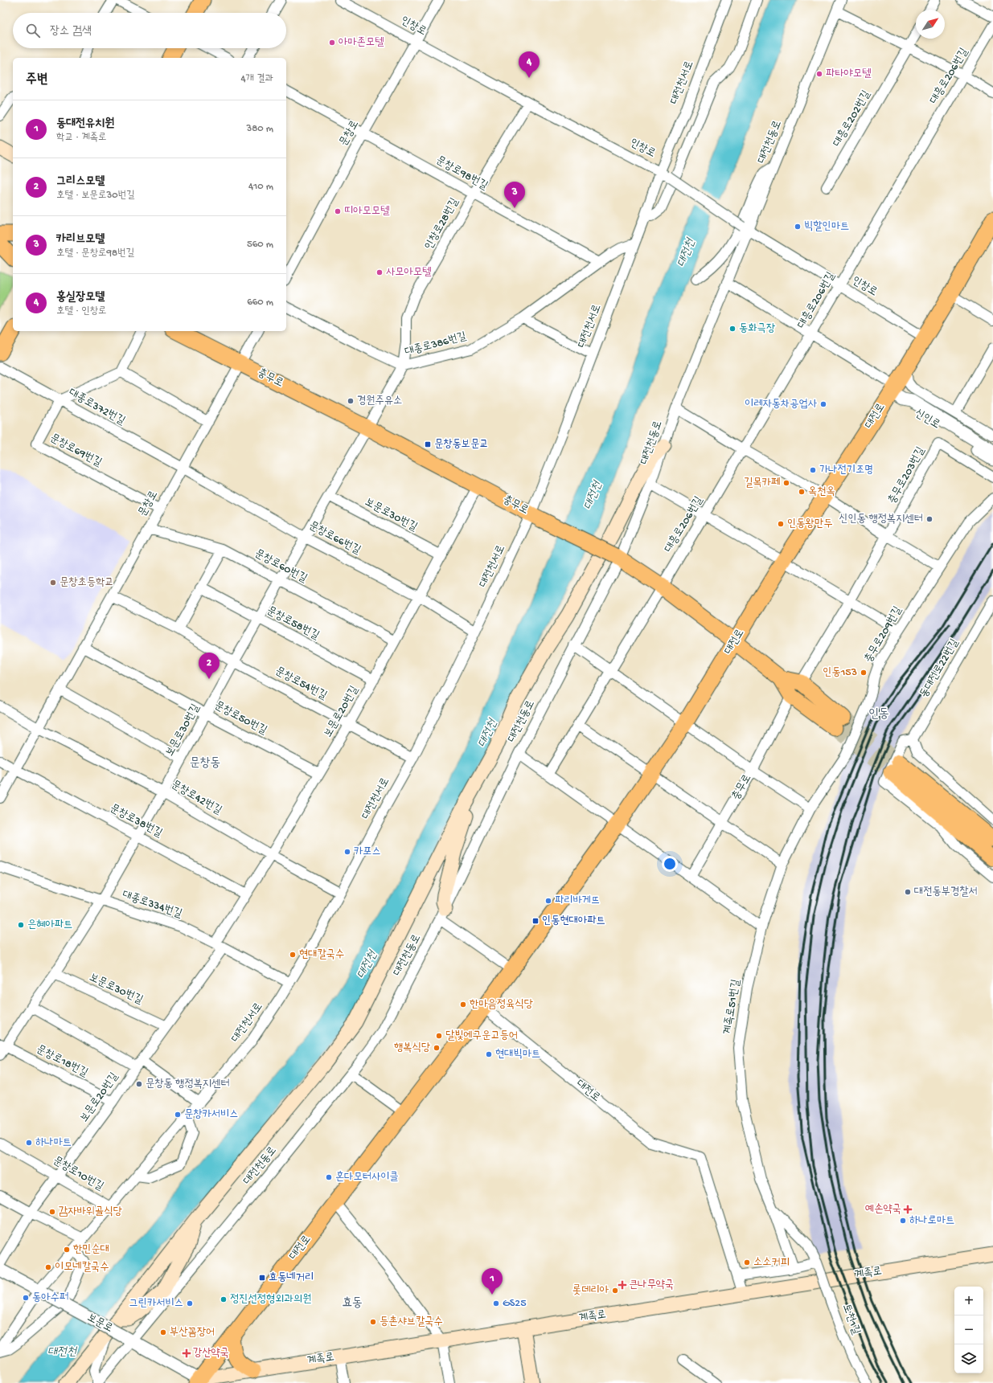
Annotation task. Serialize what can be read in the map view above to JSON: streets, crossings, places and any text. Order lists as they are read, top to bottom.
{
  "streets": {
    "main road": ["충무로", "대전로", "계족로"],
    "street": [
      "인창로",
      "대흥로206번길",
      "대전천서로",
      "대흥로202번길",
      "문창로",
      "대전천동로",
      "문창로98번길",
      "인창로28번길",
      "대종로386번길",
      "대종로372번길",
      "신인로",
      "문창로69번길",
      "충무로203번길",
      "보문로30번길",
      "문창로66번길",
      "문창로60번길",
      "문창로58번길",
      "충무로209번길",
      "동대전로22번길",
      "문창로54번길",
      "보문로20번길",
      "문창로50번길",
      "문창로42번길",
      "문창로38번길",
      "대종로334번길",
      "계족로51번길",
      "문창로18번길",
      "문창로10번길",
      "토천1길",
      "보문로"
    ]
  },
  "crossings": [
    ["인창로", "대흥로206번길"],
    ["인창로", "대전천서로"],
    ["인창로", "문창로"],
    ["인창로", "대전천동로"],
    ["인창로", "인창로28번길"],
    ["인창로", "대전로"],
    ["대흥로206번길", "충무로"],
    ["대전천서로", "대종로386번길"],
    ["대전천서로", "충무로"],
    ["대전천서로", "문창로66번길"],
    ["대전천서로", "문창로54번길"],
    ["대전천서로", "문창로42번길"],
    ["대전천서로", "대종로334번길"],
    ["대전천서로", "문창로10번길"],
    ["대전천서로", "보문로"],
    ["문창로", "문창로98번길"],
    ["문창로", "충무로"],
    ["문창로", "대종로372번길"],
    ["문창로", "문창로69번길"],
    ["문창로", "문창로66번길"],
    ["문창로", "문창로60번길"],
    ["문창로", "문창로54번길"],
    ["문창로", "문창로50번길"],
    ["문창로", "문창로42번길"],
    ["문창로", "문창로38번길"],
    ["대전천동로", "충무로"],
    ["대전천동로", "보문로"],
    ["문창로98번길", "인창로28번길"],
    ["문창로98번길", "대종로386번길"],
    ["인창로28번길", "대종로386번길"],
    ["충무로", "대전로"],
    ["충무로", "충무로203번길"],
    ["충무로", "보문로30번길"],
    ["충무로", "보문로20번길"],
    ["대종로372번길", "문창로69번길"],
    ["대종로372번길", "문창로66번길"],
    ["대전로", "신인로"],
    ["대전로", "계족로"],
    ["대전로", "보문로"],
    ["보문로30번길", "문창로66번길"],
    ["보문로30번길", "문창로60번길"],
    ["보문로30번길", "문창로58번길"],
    ["보문로30번길", "문창로54번길"],
    ["보문로30번길", "보문로20번길"],
    ["보문로30번길", "문창로50번길"],
    ["보문로30번길", "문창로42번길"],
    ["보문로30번길", "문창로38번길"],
    ["보문로30번길", "대종로334번길"],
    ["보문로30번길", "문창로18번길"],
    ["문창로66번길", "보문로20번길"],
    ["문창로60번길", "보문로20번길"],
    ["문창로58번길", "보문로20번길"],
    ["충무로209번길", "계족로51번길"],
    ["문창로54번길", "보문로20번길"],
    ["보문로20번길", "문창로50번길"],
    ["보문로20번길", "문창로42번길"],
    ["보문로20번길", "문창로38번길"],
    ["보문로20번길", "대종로334번길"],
    ["보문로20번길", "문창로18번길"],
    ["보문로20번길", "문창로10번길"],
    ["계족로51번길", "토천1길"],
    ["계족로", "보문로"]
  ],
  "districts": ["인동", "문창동", "효동"],
  "water": ["대전천"],
  "places": {
    "other": [
      "아마존모텔",
      "파타야모텔",
      "띠아모모텔",
      "빅할인마트",
      "사모아모텔",
      "동화극장",
      "경원주유소",
      "이레자동차공업사",
      "가나전기조명",
      "길목카페",
      "옥천옥",
      "신인동 행정복지센터",
      "인동왕만두",
      "문창초등학교",
      "인동153",
      "카포스",
      "대전동부경찰서",
      "파리바게뜨",
      "은혜아파트",
      "현대칼국수",
      "한마음정육식당",
      "달빛에구운고등어",
      "행복식당",
      "현대빅마트",
      "문창동 행정복지센터",
      "문창카서비스",
      "하나마트",
      "혼다모터사이클",
      "감자바위골식당",
      "하나로마트",
      "한민순대",
      "소소커피",
      "이모네칼국수",
      "롯데리아",
      "동아수퍼",
      "정진선정형외과의원",
      "그린카서비스",
      "GS25",
      "등촌샤브칼국수",
      "부산꼼장어"
    ],
    "transit": ["문창동보문교", "인동현대아파트", "효동네거리"],
    "health": ["예손약국", "큰나무약국", "강산약국"]
  },
  "north": "top right",
  "page": {
    "search": "장소 검색",
    "pins": [
      "4",
      "3",
      "2",
      "1"
    ],
    "heading": ["주변", "4개 결과"],
    "list": [
      {
        "mark": "1",
        "name": "동대전유치원",
        "note": "학교 · 계족로",
        "value": "380 m"
      },
      {
        "mark": "2",
        "name": "그리스모텔",
        "note": "호텔 · 보문로30번길",
        "value": "410 m"
      },
      {
        "mark": "3",
        "name": "카리브모텔",
        "note": "호텔 · 문창로98번길",
        "value": "560 m"
      },
      {
        "mark": "4",
        "name": "홍실장모텔",
        "note": "호텔 · 인창로",
        "value": "660 m"
      }
    ],
    "map_buttons": ["+", "−"]
  }
}
